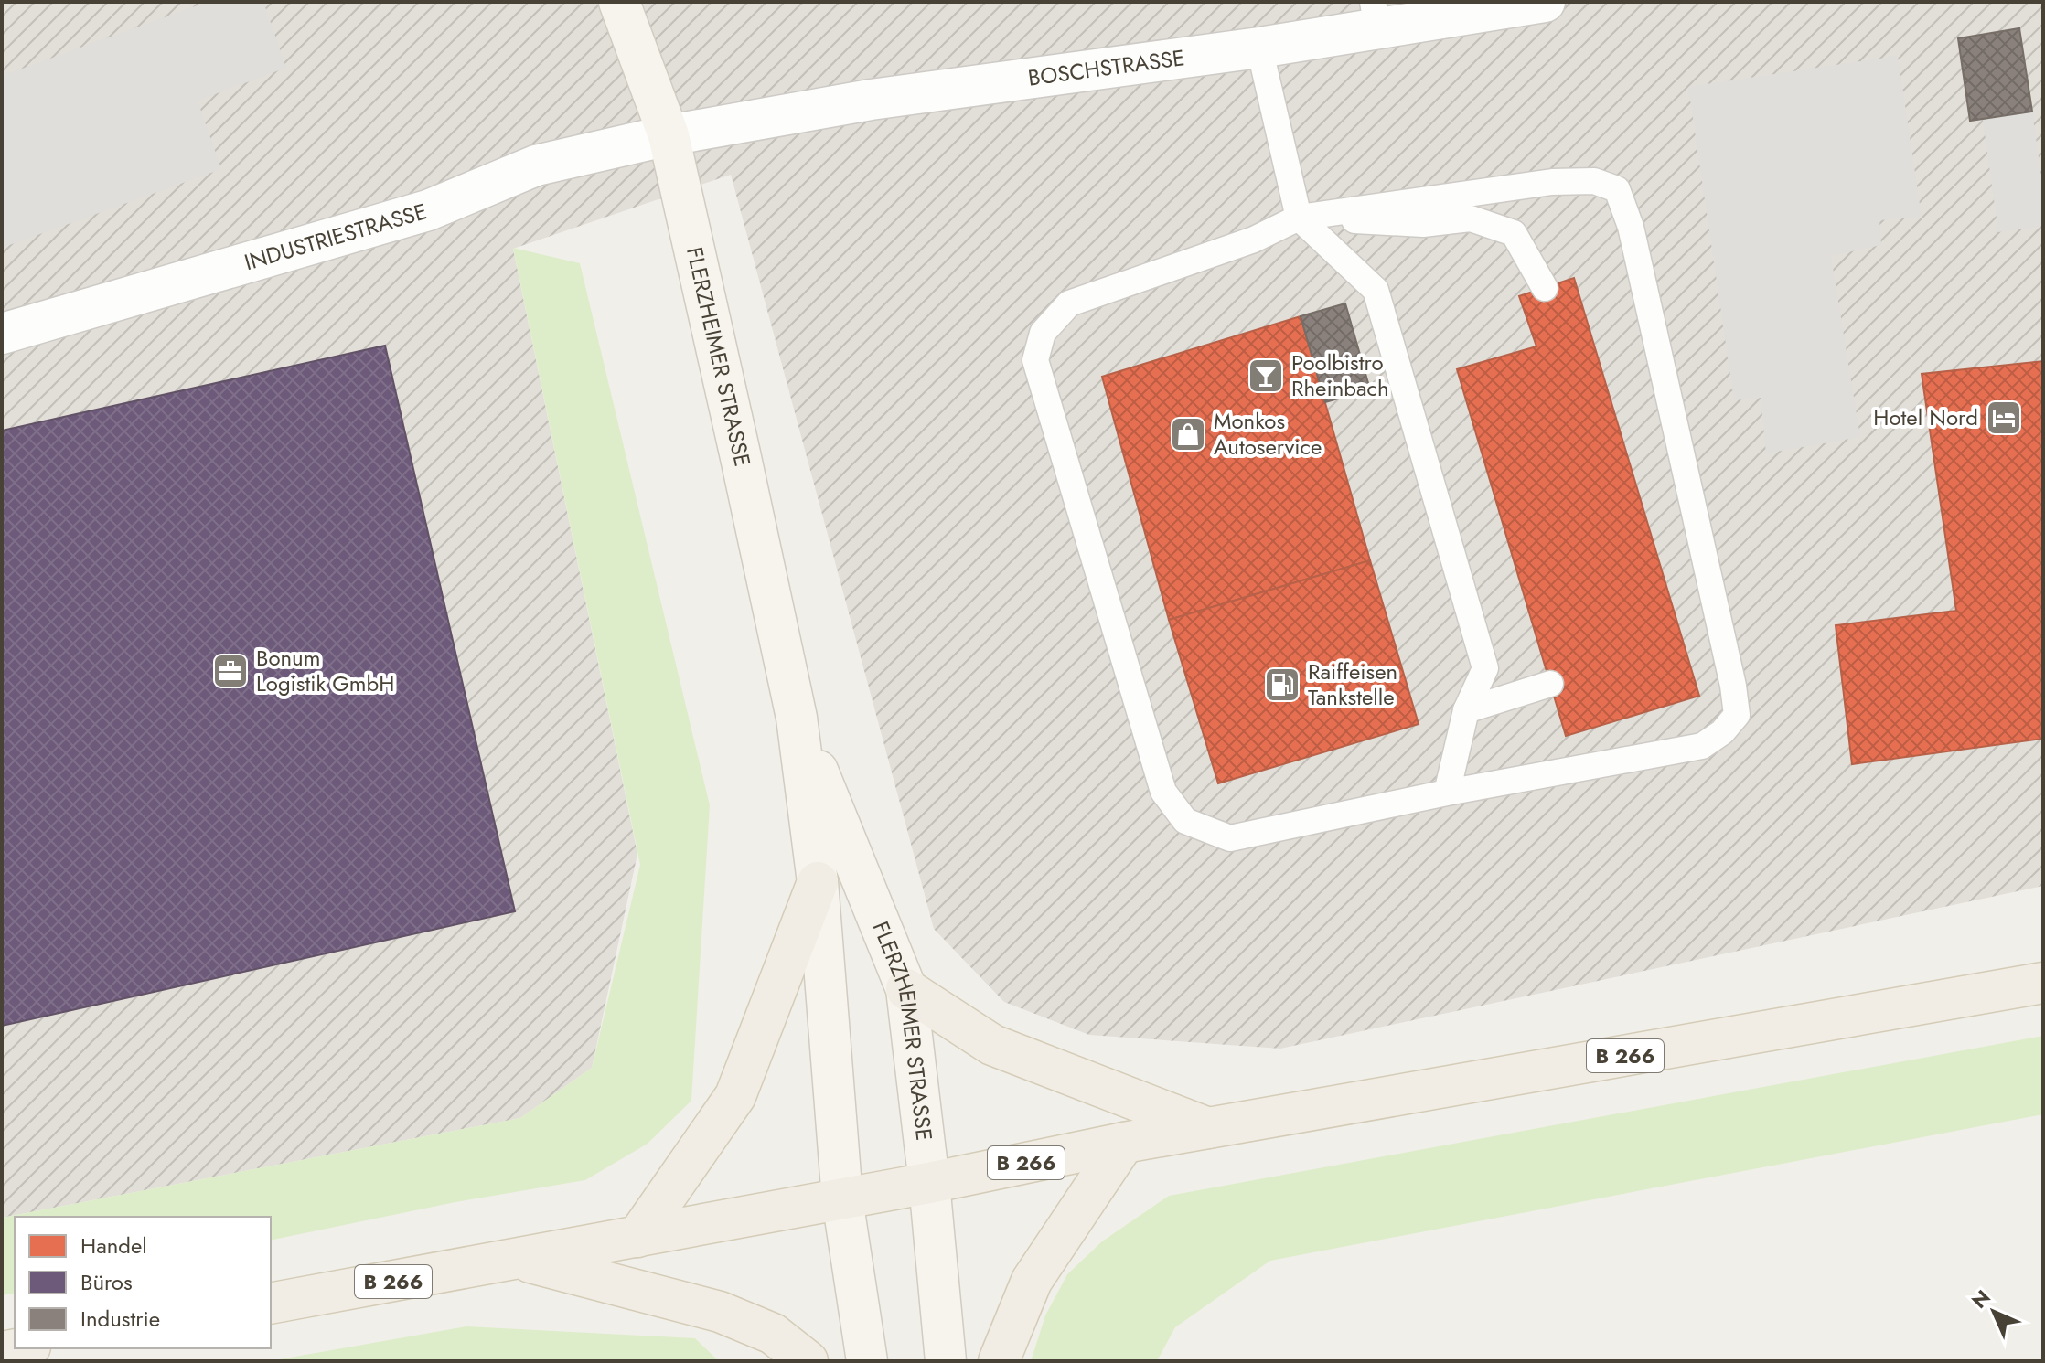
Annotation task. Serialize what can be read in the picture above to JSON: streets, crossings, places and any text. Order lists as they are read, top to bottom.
{
  "streets": {
    "main road": ["FLERZHEIMER STRASSE", "B 266"],
    "street": ["BOSCHSTRASSE", "INDUSTRIESTRASSE"]
  },
  "crossings": [
    ["BOSCHSTRASSE", "INDUSTRIESTRASSE"],
    ["BOSCHSTRASSE", "FLERZHEIMER STRASSE"],
    ["INDUSTRIESTRASSE", "FLERZHEIMER STRASSE"],
    ["FLERZHEIMER STRASSE", "B 266"]
  ],
  "places": {
    "bar": ["Poolbistro Rheinbach"],
    "hotel": ["Hotel Nord"],
    "shop": ["Monkos Autoservice"],
    "office": ["Bonum Logistik GmbH"],
    "fuel station": ["Raiffeisen Tankstelle"]
  },
  "legend": ["Handel", "Büros", "Industrie"],
  "north": "top left"
}
